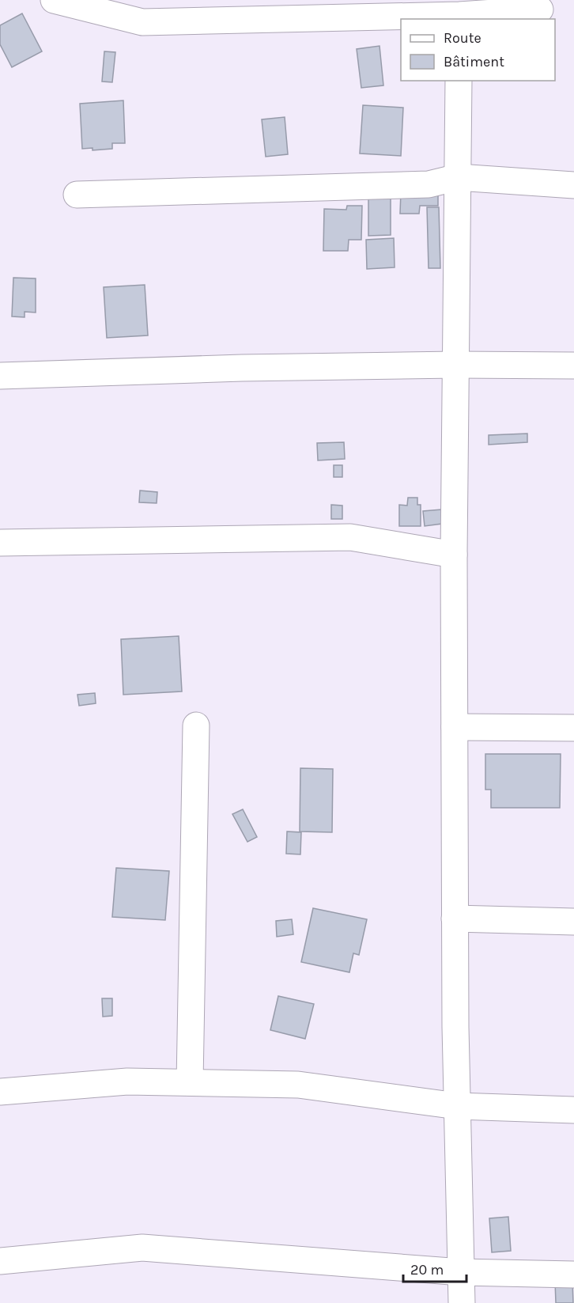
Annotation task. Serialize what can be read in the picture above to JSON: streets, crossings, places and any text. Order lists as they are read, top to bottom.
{
  "legend": ["Route", "Bâtiment"],
  "scale_bar": "20 m"
}
